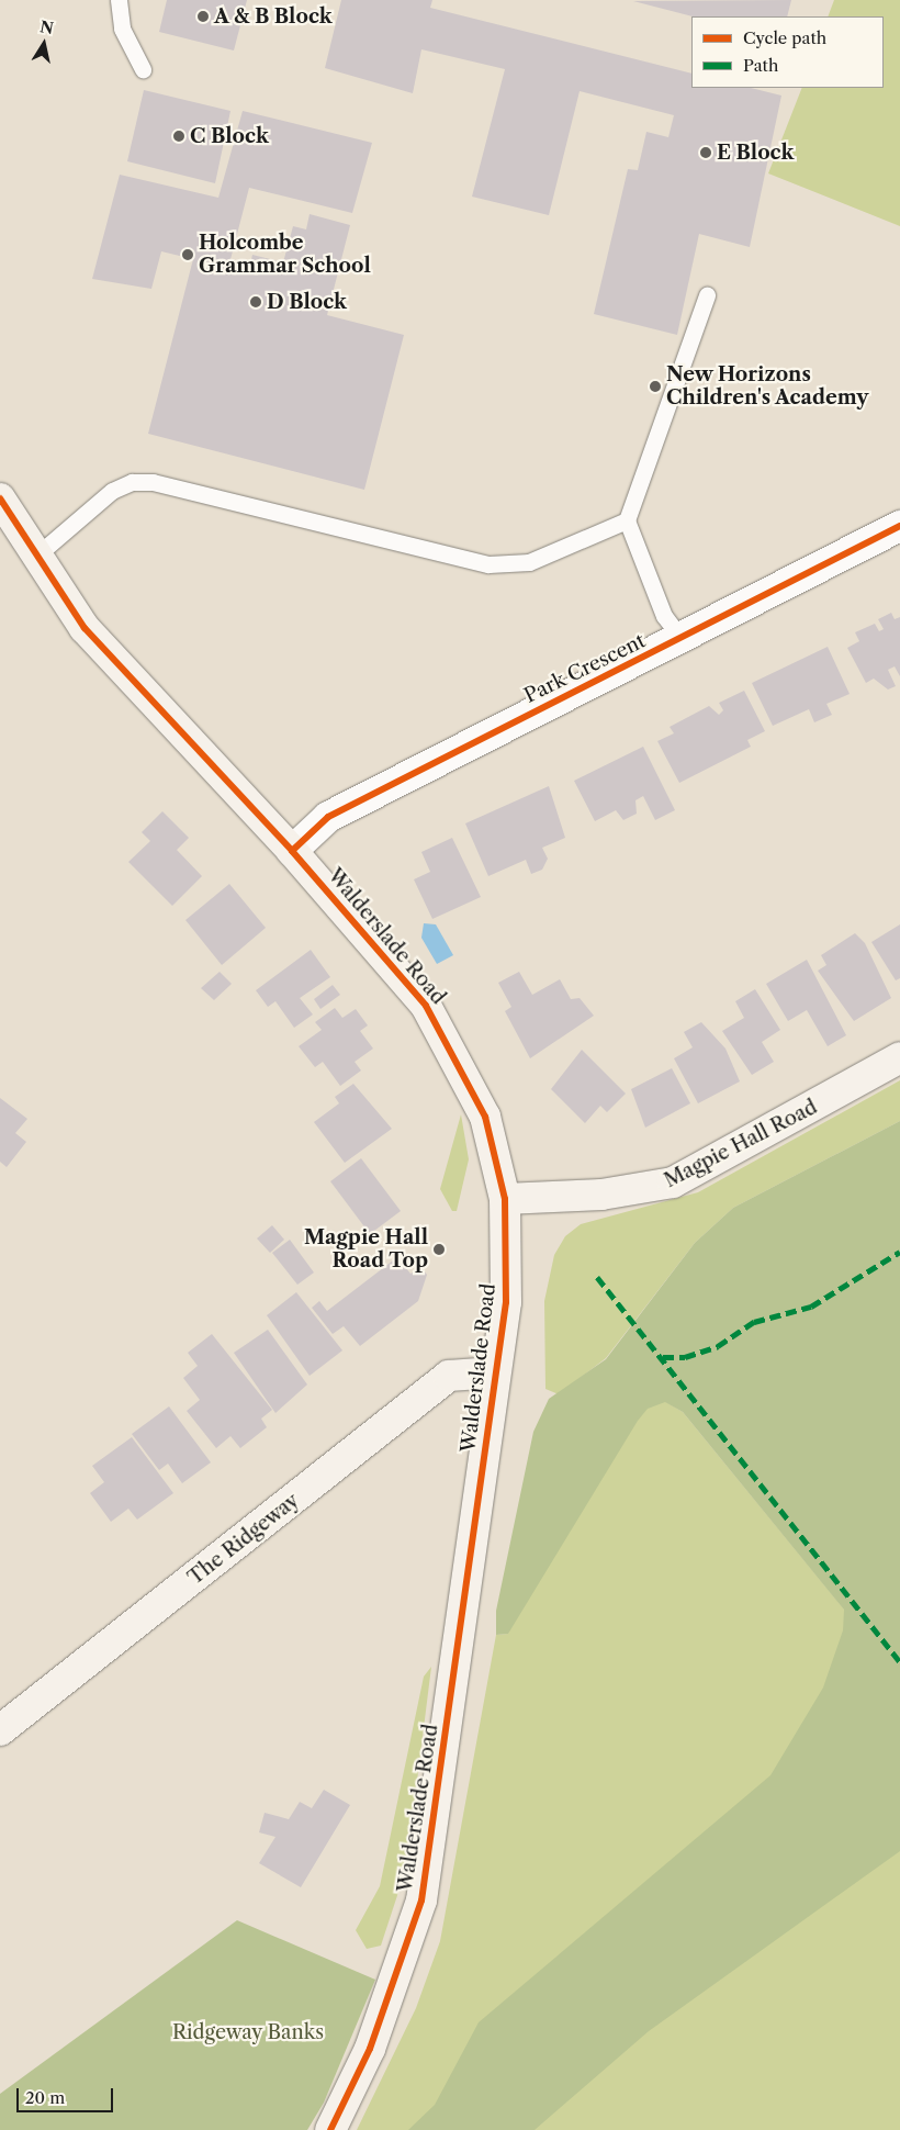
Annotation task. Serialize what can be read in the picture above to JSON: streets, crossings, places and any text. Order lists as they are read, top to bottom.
{
  "streets": {
    "street": [
      "Park Crescent",
      "Walderslade Road",
      "Magpie Hall Road",
      "The Ridgeway"
    ]
  },
  "crossings": [
    ["Park Crescent", "Walderslade Road"],
    ["Walderslade Road", "Magpie Hall Road"],
    ["Walderslade Road", "The Ridgeway"]
  ],
  "parks": ["Ridgeway Banks"],
  "places": [
    "A & B Block",
    "C Block",
    "E Block",
    "Holcombe Grammar School",
    "D Block",
    "New Horizons Children's Academy",
    "Magpie Hall Road Top"
  ],
  "legend": ["Cycle path", "Path"],
  "scale_bar": "20 m",
  "north": "top"
}
